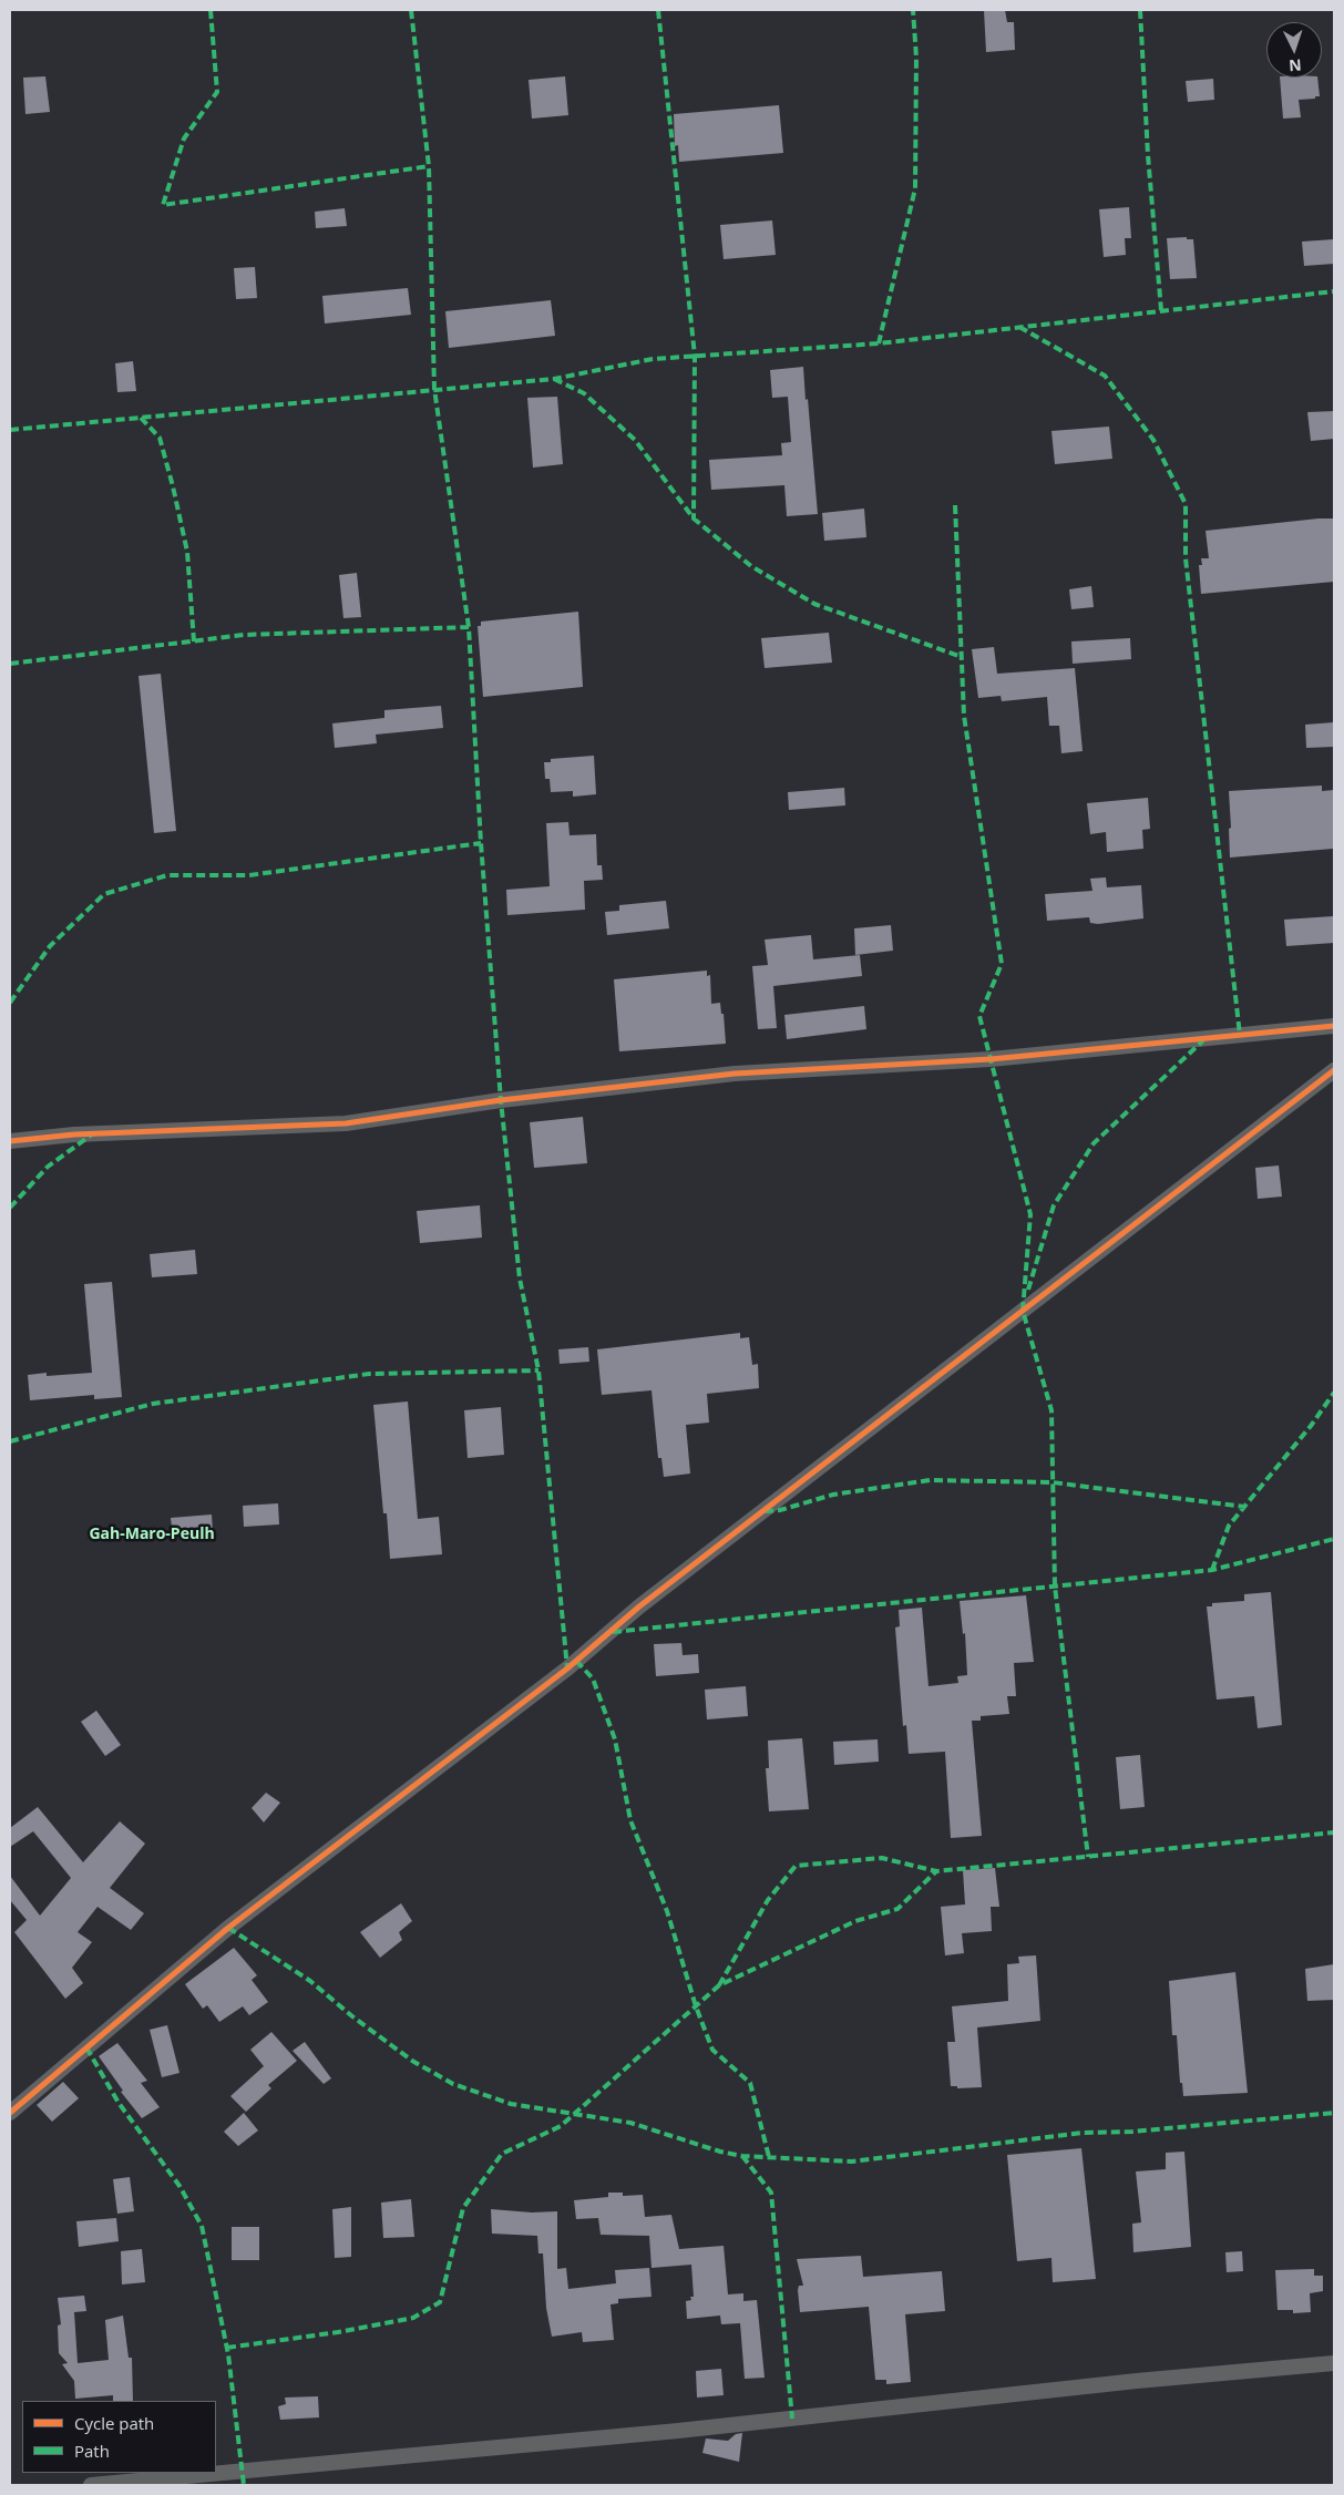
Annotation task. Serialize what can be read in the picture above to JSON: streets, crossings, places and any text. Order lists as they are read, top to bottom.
{
  "districts": ["Gah-Maro-Peulh"],
  "legend": ["Cycle path", "Path"],
  "north": "bottom"
}
